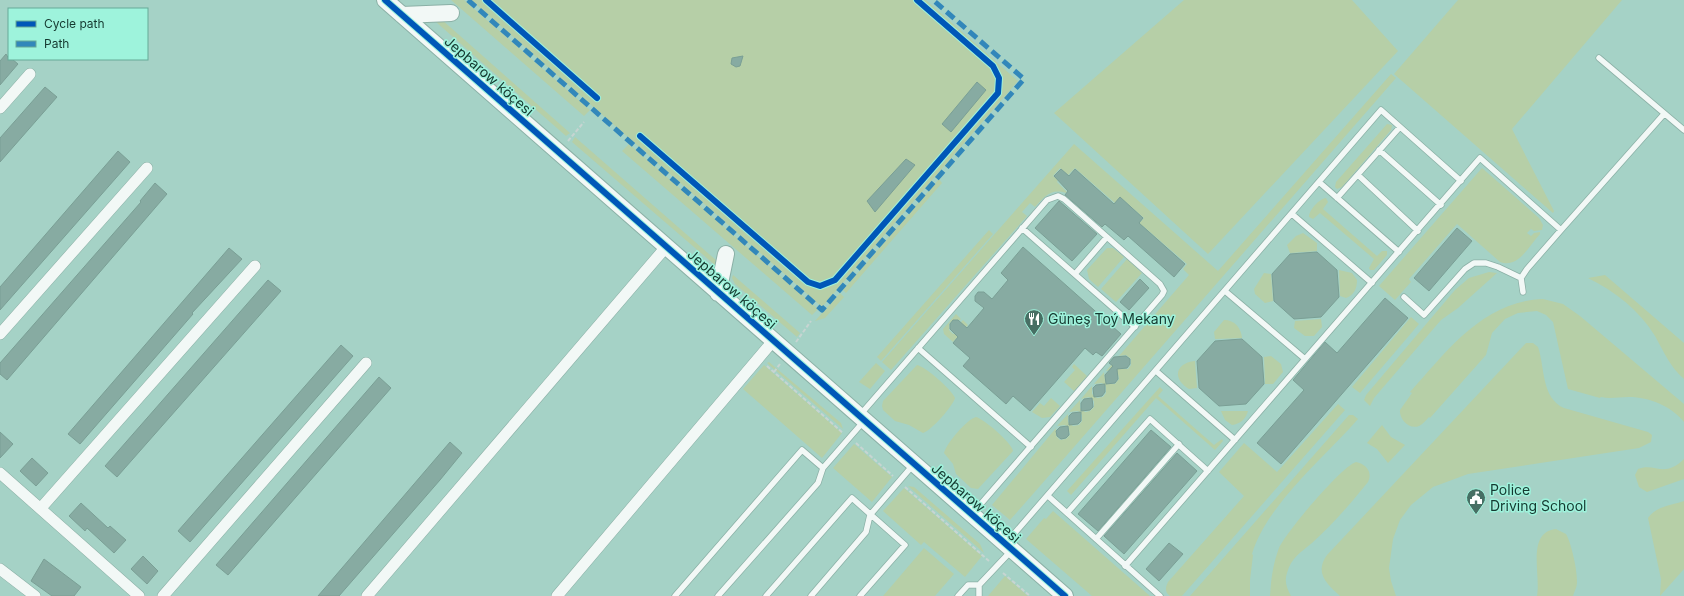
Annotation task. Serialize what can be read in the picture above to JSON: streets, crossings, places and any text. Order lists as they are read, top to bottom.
{
  "streets": {
    "street": ["Jepbarow köçesi"]
  },
  "places": {
    "restaurant": ["Güneş Toý Mekany"],
    "public building": ["Police Driving School"]
  },
  "legend": ["Cycle path", "Path"]
}
